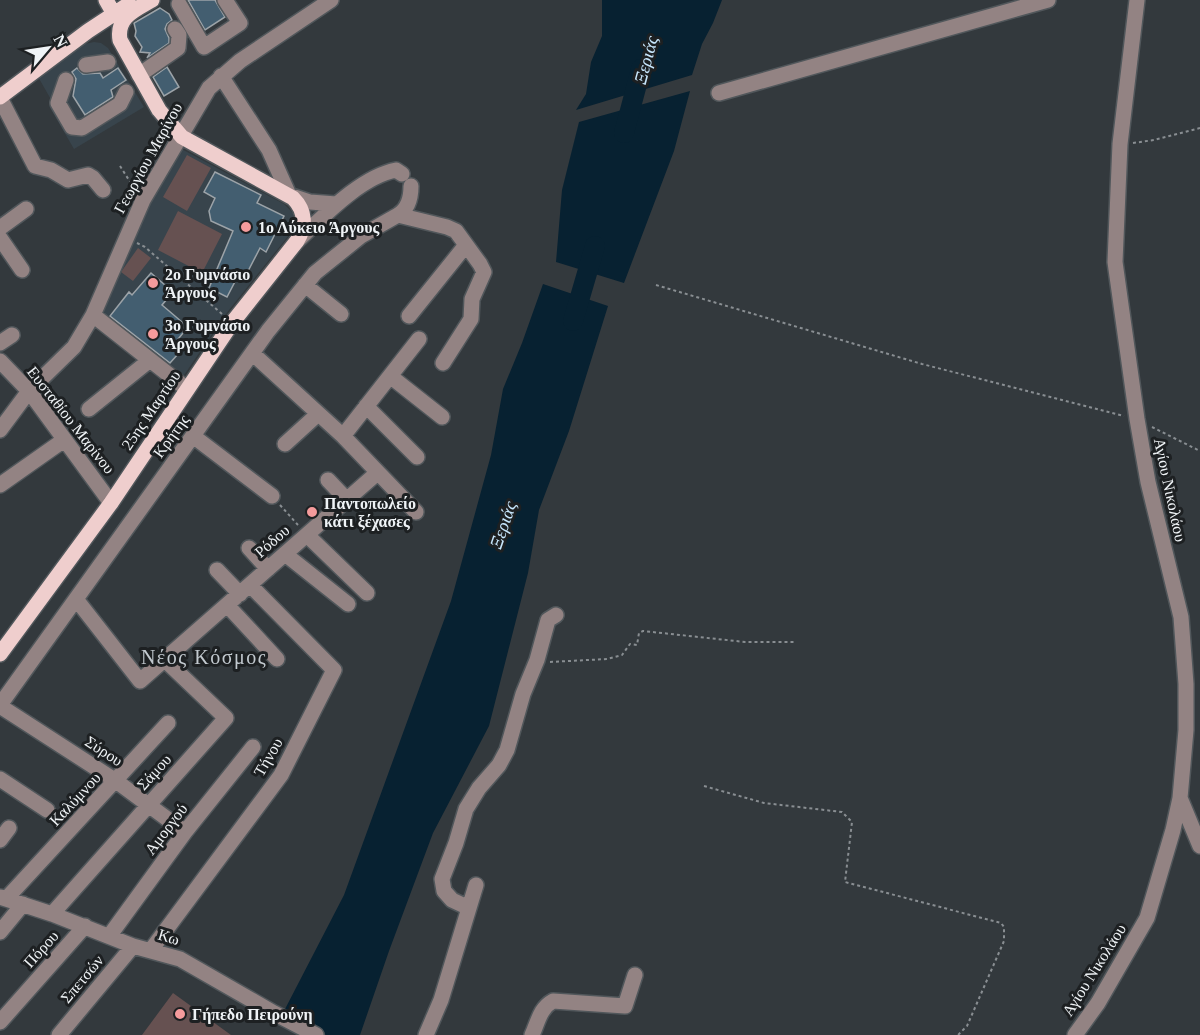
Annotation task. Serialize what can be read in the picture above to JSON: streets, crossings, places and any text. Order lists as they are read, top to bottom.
{
  "streets": {
    "main road": ["25ης Μαρτίου"],
    "street": [
      "Γεωργίου Μαρίνου",
      "Ευσταθίου Μαρίνου",
      "Κρήτης",
      "Αγίου Νικολάου",
      "Ρόδου",
      "Σύρου",
      "Τήνου",
      "Σάμου",
      "Καλύμνου",
      "Αμοργού",
      "Κω",
      "Πόρου",
      "Σπετσών"
    ]
  },
  "crossings": [
    ["Γεωργίου Μαρίνου", "25ης Μαρτίου"],
    ["Γεωργίου Μαρίνου", "Ευσταθίου Μαρίνου"],
    ["25ης Μαρτίου", "Ευσταθίου Μαρίνου"],
    ["Κρήτης", "Ρόδου"],
    ["Κρήτης", "Σύρου"],
    ["Ρόδου", "Τήνου"],
    ["Ρόδου", "Σάμου"],
    ["Σύρου", "Σάμου"],
    ["Σύρου", "Καλύμνου"],
    ["Σύρου", "Αμοργού"],
    ["Τήνου", "Κω"],
    ["Σάμου", "Κω"],
    ["Καλύμνου", "Κω"],
    ["Αμοργού", "Κω"],
    ["Κω", "Πόρου"],
    ["Κω", "Σπετσών"]
  ],
  "districts": ["Νέος Κόσμος"],
  "water": ["Ξεριάς"],
  "places": [
    "1ο Λύκειο Άργους",
    "2ο Γυμνάσιο Άργους",
    "3ο Γυμνάσιο Άργους",
    "Παντοπωλείο κάτι ξέχασες",
    "Γήπεδο Πειρούνη"
  ],
  "north": "top right"
}
